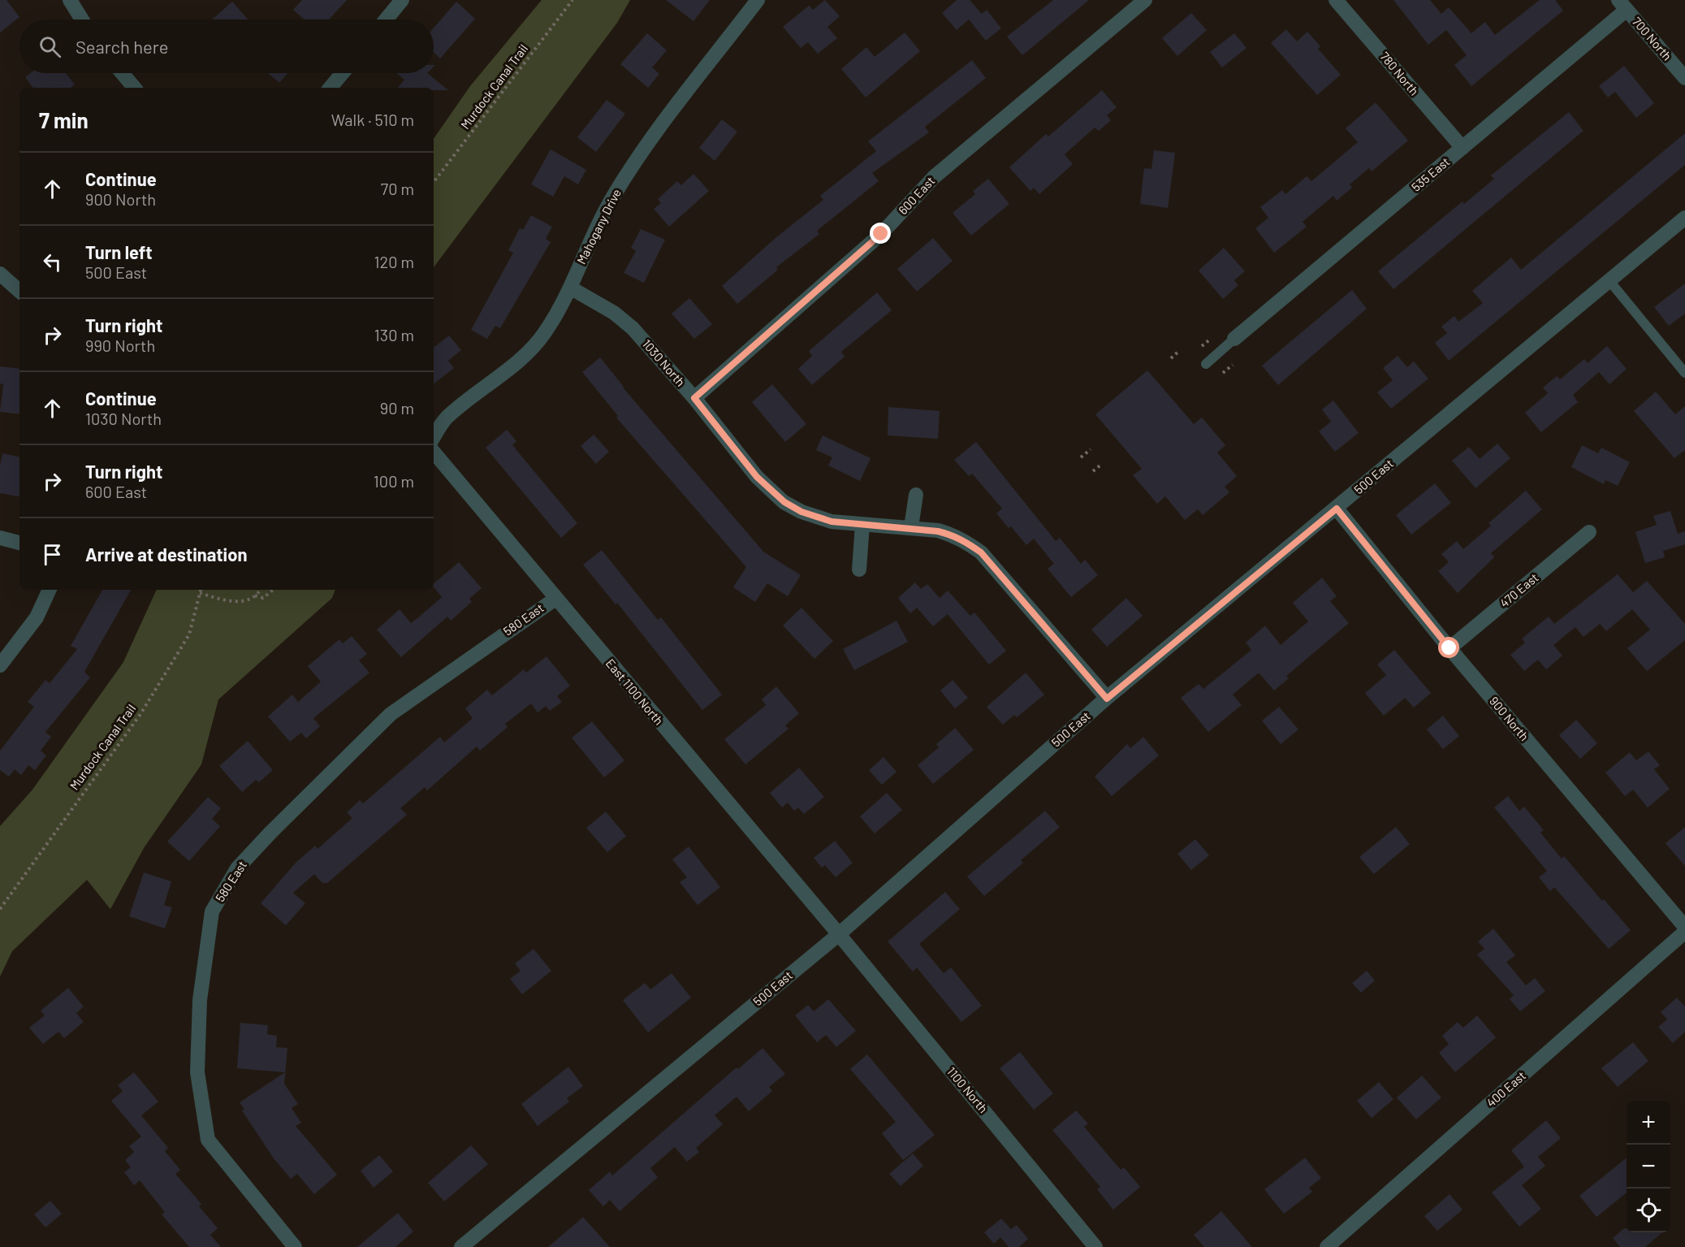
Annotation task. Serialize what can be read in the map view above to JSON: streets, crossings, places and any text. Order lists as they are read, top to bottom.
{
  "streets": {
    "street": [
      "700 North",
      "780 North",
      "535 East",
      "600 East",
      "Mahogany Drive",
      "1030 North",
      "500 East",
      "470 East",
      "580 East",
      "East 1100 North",
      "900 North",
      "400 East",
      "1100 North"
    ],
    "path": ["Murdock Canal Trail"]
  },
  "crossings": [
    ["700 North", "535 East"],
    ["780 North", "535 East"],
    ["600 East", "1030 North"],
    ["Mahogany Drive", "1030 North"],
    ["1030 North", "500 East"],
    ["500 East", "East 1100 North"],
    ["500 East", "900 North"],
    ["500 East", "1100 North"],
    ["470 East", "900 North"],
    ["580 East", "East 1100 North"],
    ["East 1100 North", "1100 North"]
  ],
  "page": {
    "search": "Search here",
    "heading": ["7 min", "Walk · 510 m"],
    "list": [
      ["Continue", "900 North", "70 m"],
      ["Turn left", "500 East", "120 m"],
      ["Turn right", "990 North", "130 m"],
      ["Continue", "1030 North", "90 m"],
      ["Turn right", "600 East", "100 m"],
      "Arrive at destination"
    ],
    "map_buttons": ["+", "−"]
  }
}
